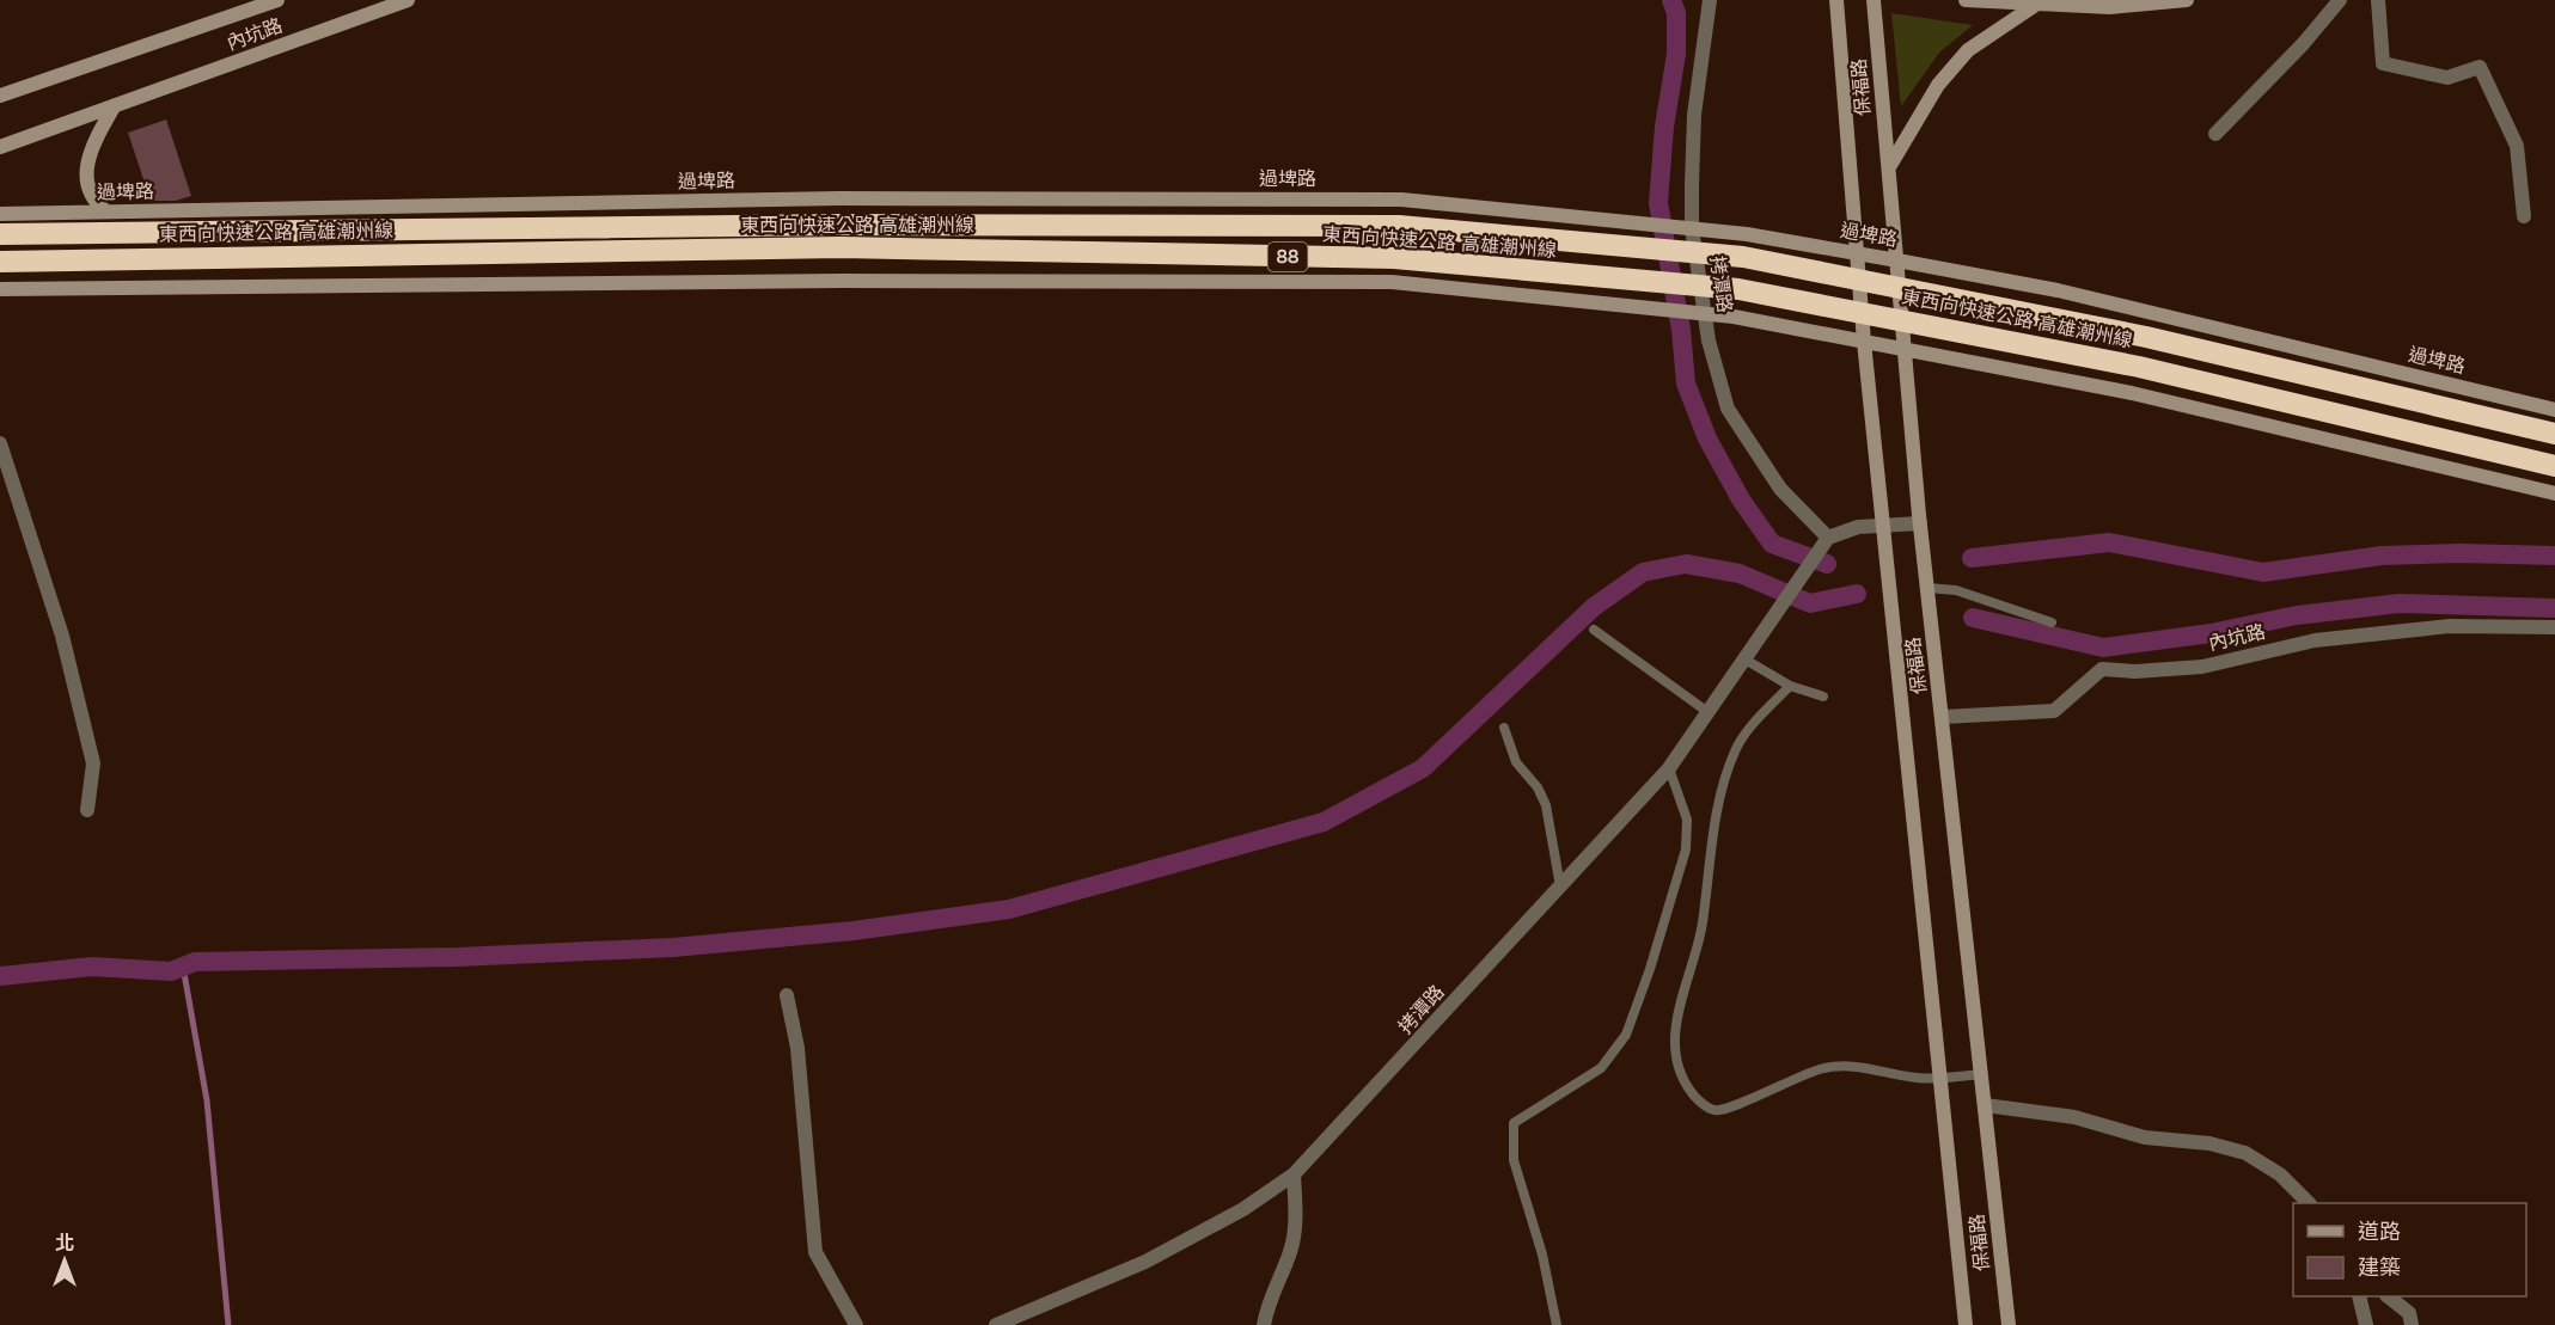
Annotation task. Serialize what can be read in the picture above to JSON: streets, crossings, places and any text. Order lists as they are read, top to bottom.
{
  "streets": {
    "highway": ["東西向快速公路 高雄潮州線", "88"],
    "main road": ["內坑路", "保福路", "過埤路"],
    "street": ["拷潭路"]
  },
  "crossings": [
    ["內坑路", "保福路"],
    ["保福路", "過埤路"],
    ["過埤路", "拷潭路"]
  ],
  "legend": ["道路", "建築"],
  "north": "top"
}
